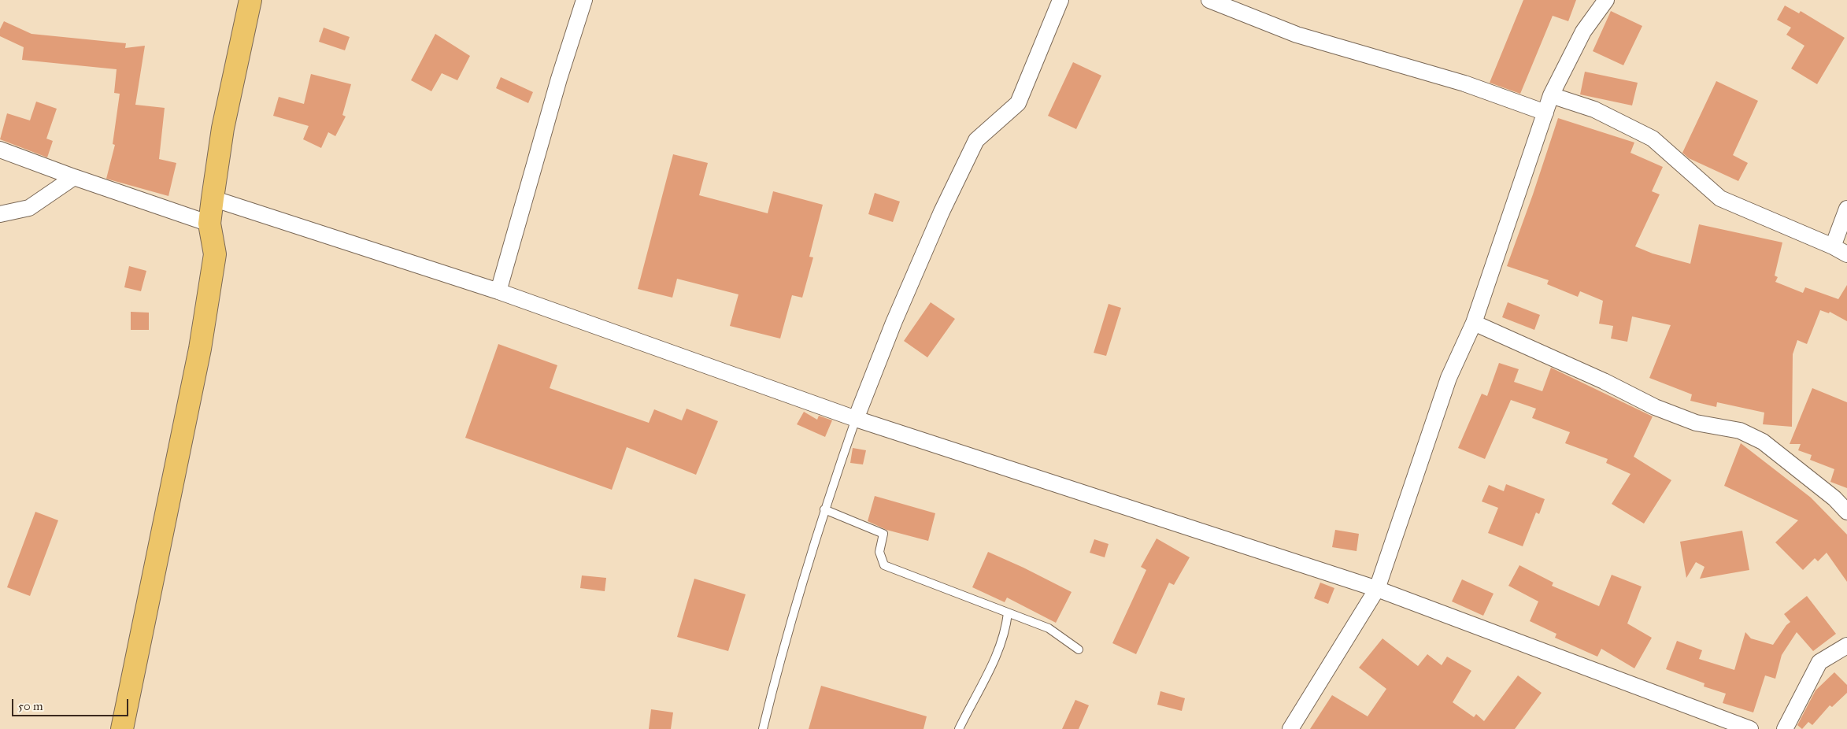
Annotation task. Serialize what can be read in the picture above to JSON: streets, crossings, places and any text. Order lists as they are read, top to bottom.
{
  "scale_bar": "50 m"
}
